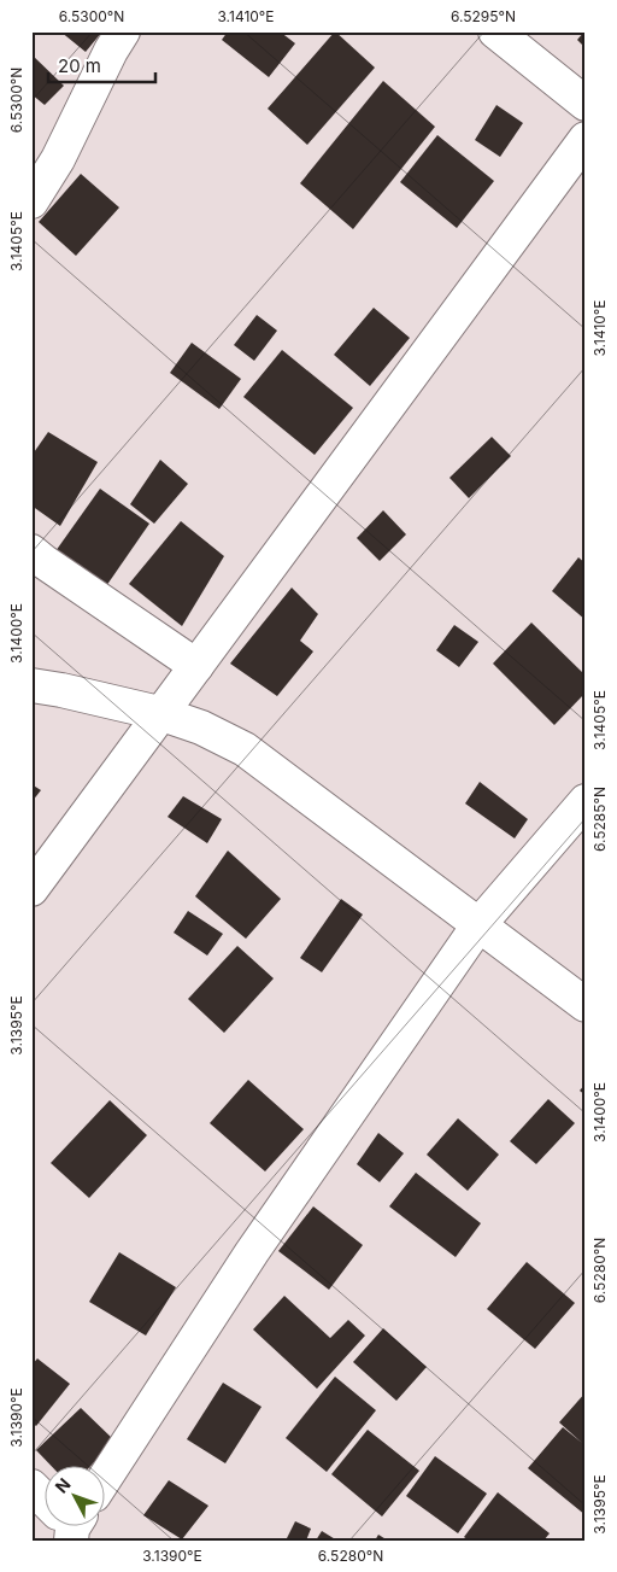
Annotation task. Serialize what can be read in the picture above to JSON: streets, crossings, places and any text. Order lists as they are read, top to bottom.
{
  "scale_bar": "20 m",
  "north": "top left",
  "coordinates": [
    "6.5300°N",
    "3.1410°E",
    "6.5295°N",
    "3.1405°E",
    "3.1400°E",
    "6.5285°N",
    "3.1395°E",
    "6.5280°N",
    "3.1390°E"
  ]
}
